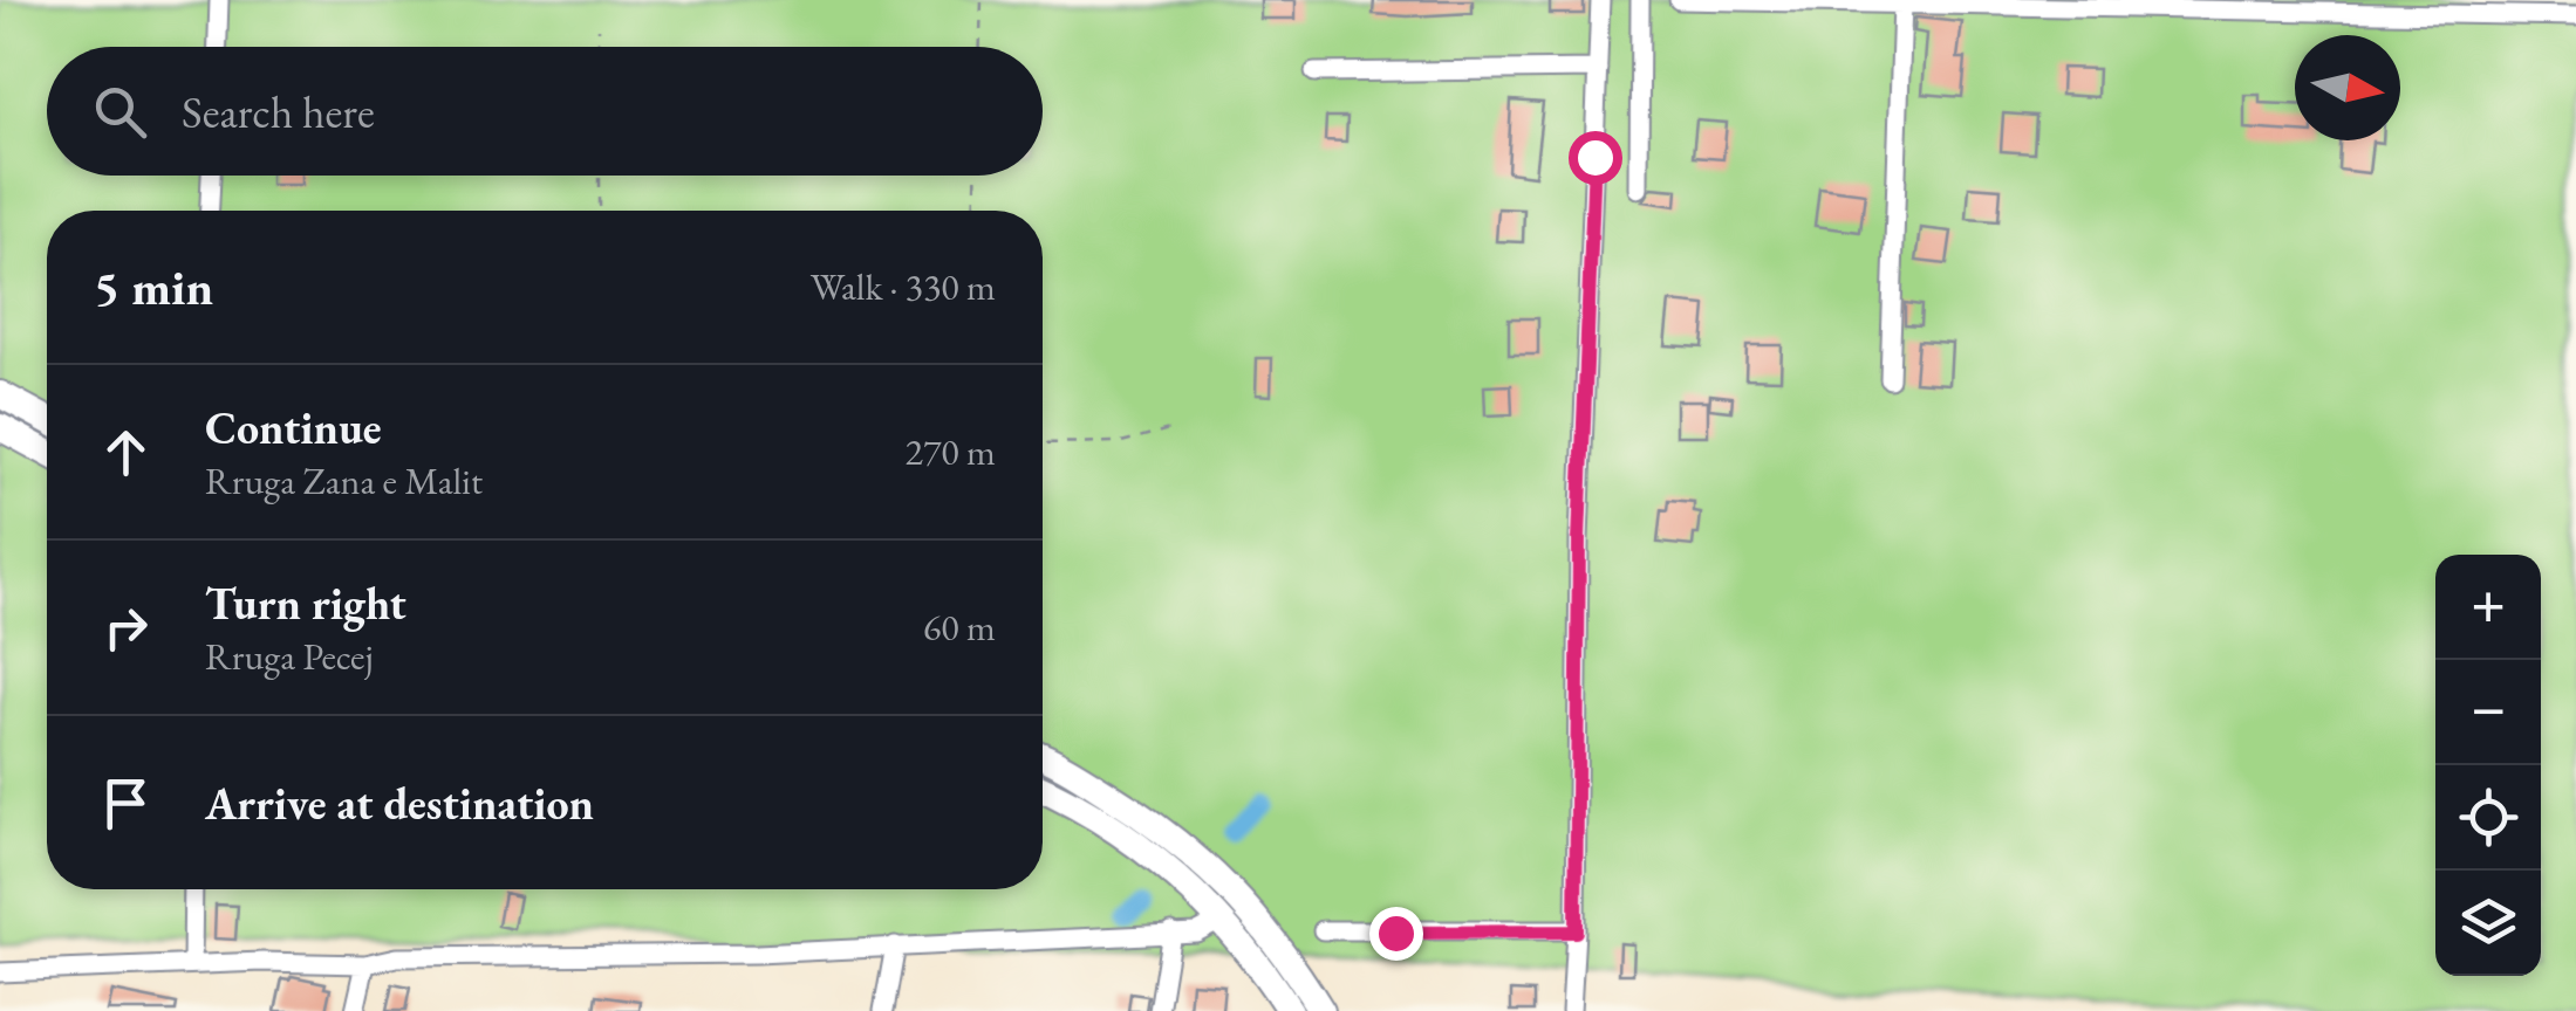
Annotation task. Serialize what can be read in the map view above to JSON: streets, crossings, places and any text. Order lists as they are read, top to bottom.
{
  "north": "right",
  "page": {
    "search": "Search here",
    "heading": ["5 min", "Walk · 330 m"],
    "list": [
      ["Continue", "Rruga Zana e Malit", "270 m"],
      ["Turn right", "Rruga Pecej", "60 m"],
      "Arrive at destination"
    ],
    "map_buttons": ["+", "−"]
  }
}
